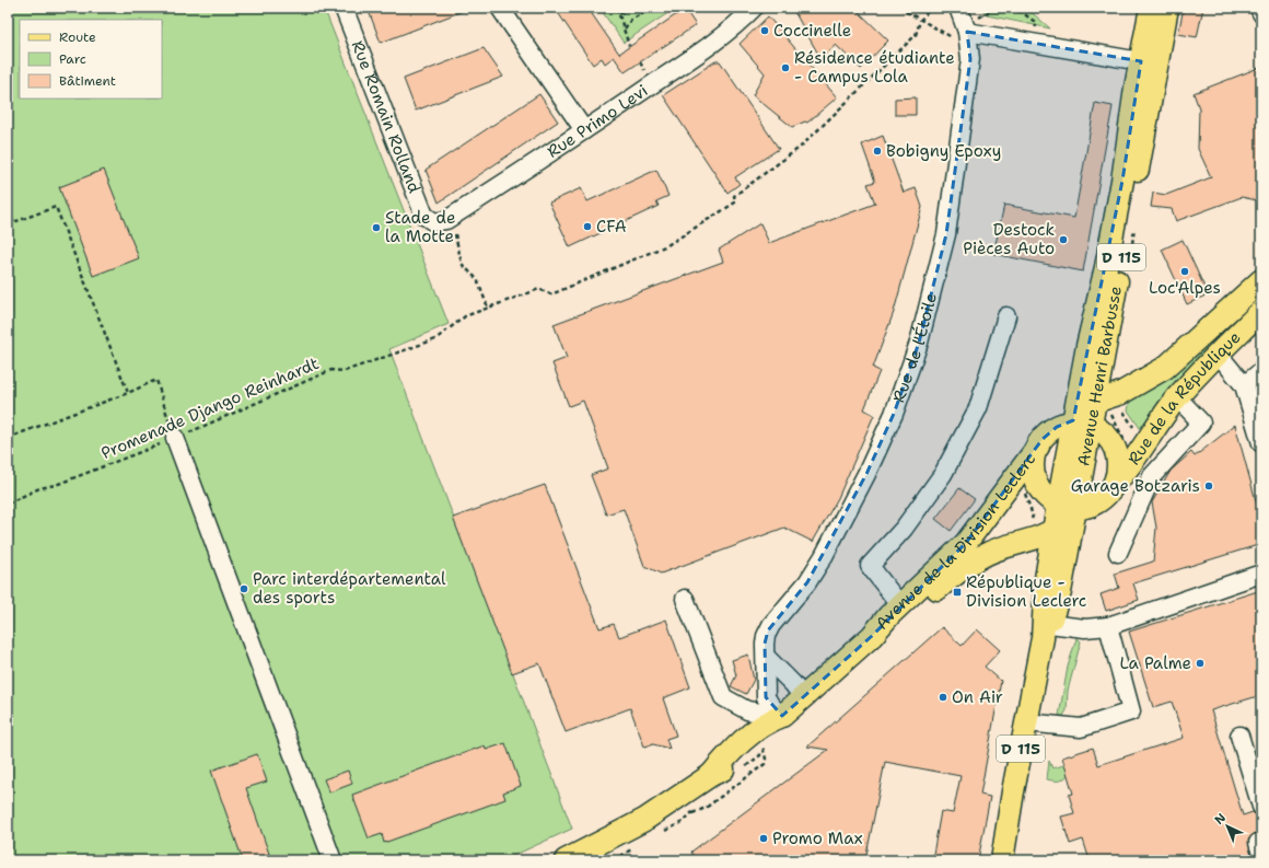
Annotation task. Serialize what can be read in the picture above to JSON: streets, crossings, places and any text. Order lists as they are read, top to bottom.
{
  "streets": {
    "main road": [
      "D 115",
      "Avenue Henri Barbusse",
      "Rue de la République",
      "Avenue de la Division Leclerc"
    ],
    "street": ["Rue Romain Rolland", "Rue Primo Levi", "Rue de l'Étoile"],
    "path": ["Promenade Django Reinhardt"]
  },
  "crossings": [
    ["Rue Romain Rolland", "Rue Primo Levi"],
    ["Rue de l'Étoile", "Avenue de la Division Leclerc"],
    ["Avenue Henri Barbusse", "Rue de la République"],
    ["Avenue Henri Barbusse", "Avenue de la Division Leclerc"],
    ["Rue de la République", "Avenue de la Division Leclerc"]
  ],
  "places": {
    "other": [
      "Coccinelle",
      "Résidence étudiante - Campus Lola",
      "Bobigny Epoxy",
      "CFA",
      "Stade de la Motte",
      "Destock Pièces Auto",
      "Loc'Alpes",
      "Garage Botzaris",
      "Parc interdépartemental des sports",
      "La Palme",
      "On Air",
      "Promo Max"
    ],
    "transit": ["République - Division Leclerc"]
  },
  "legend": ["Route", "Parc", "Bâtiment"],
  "north": "top left"
}
